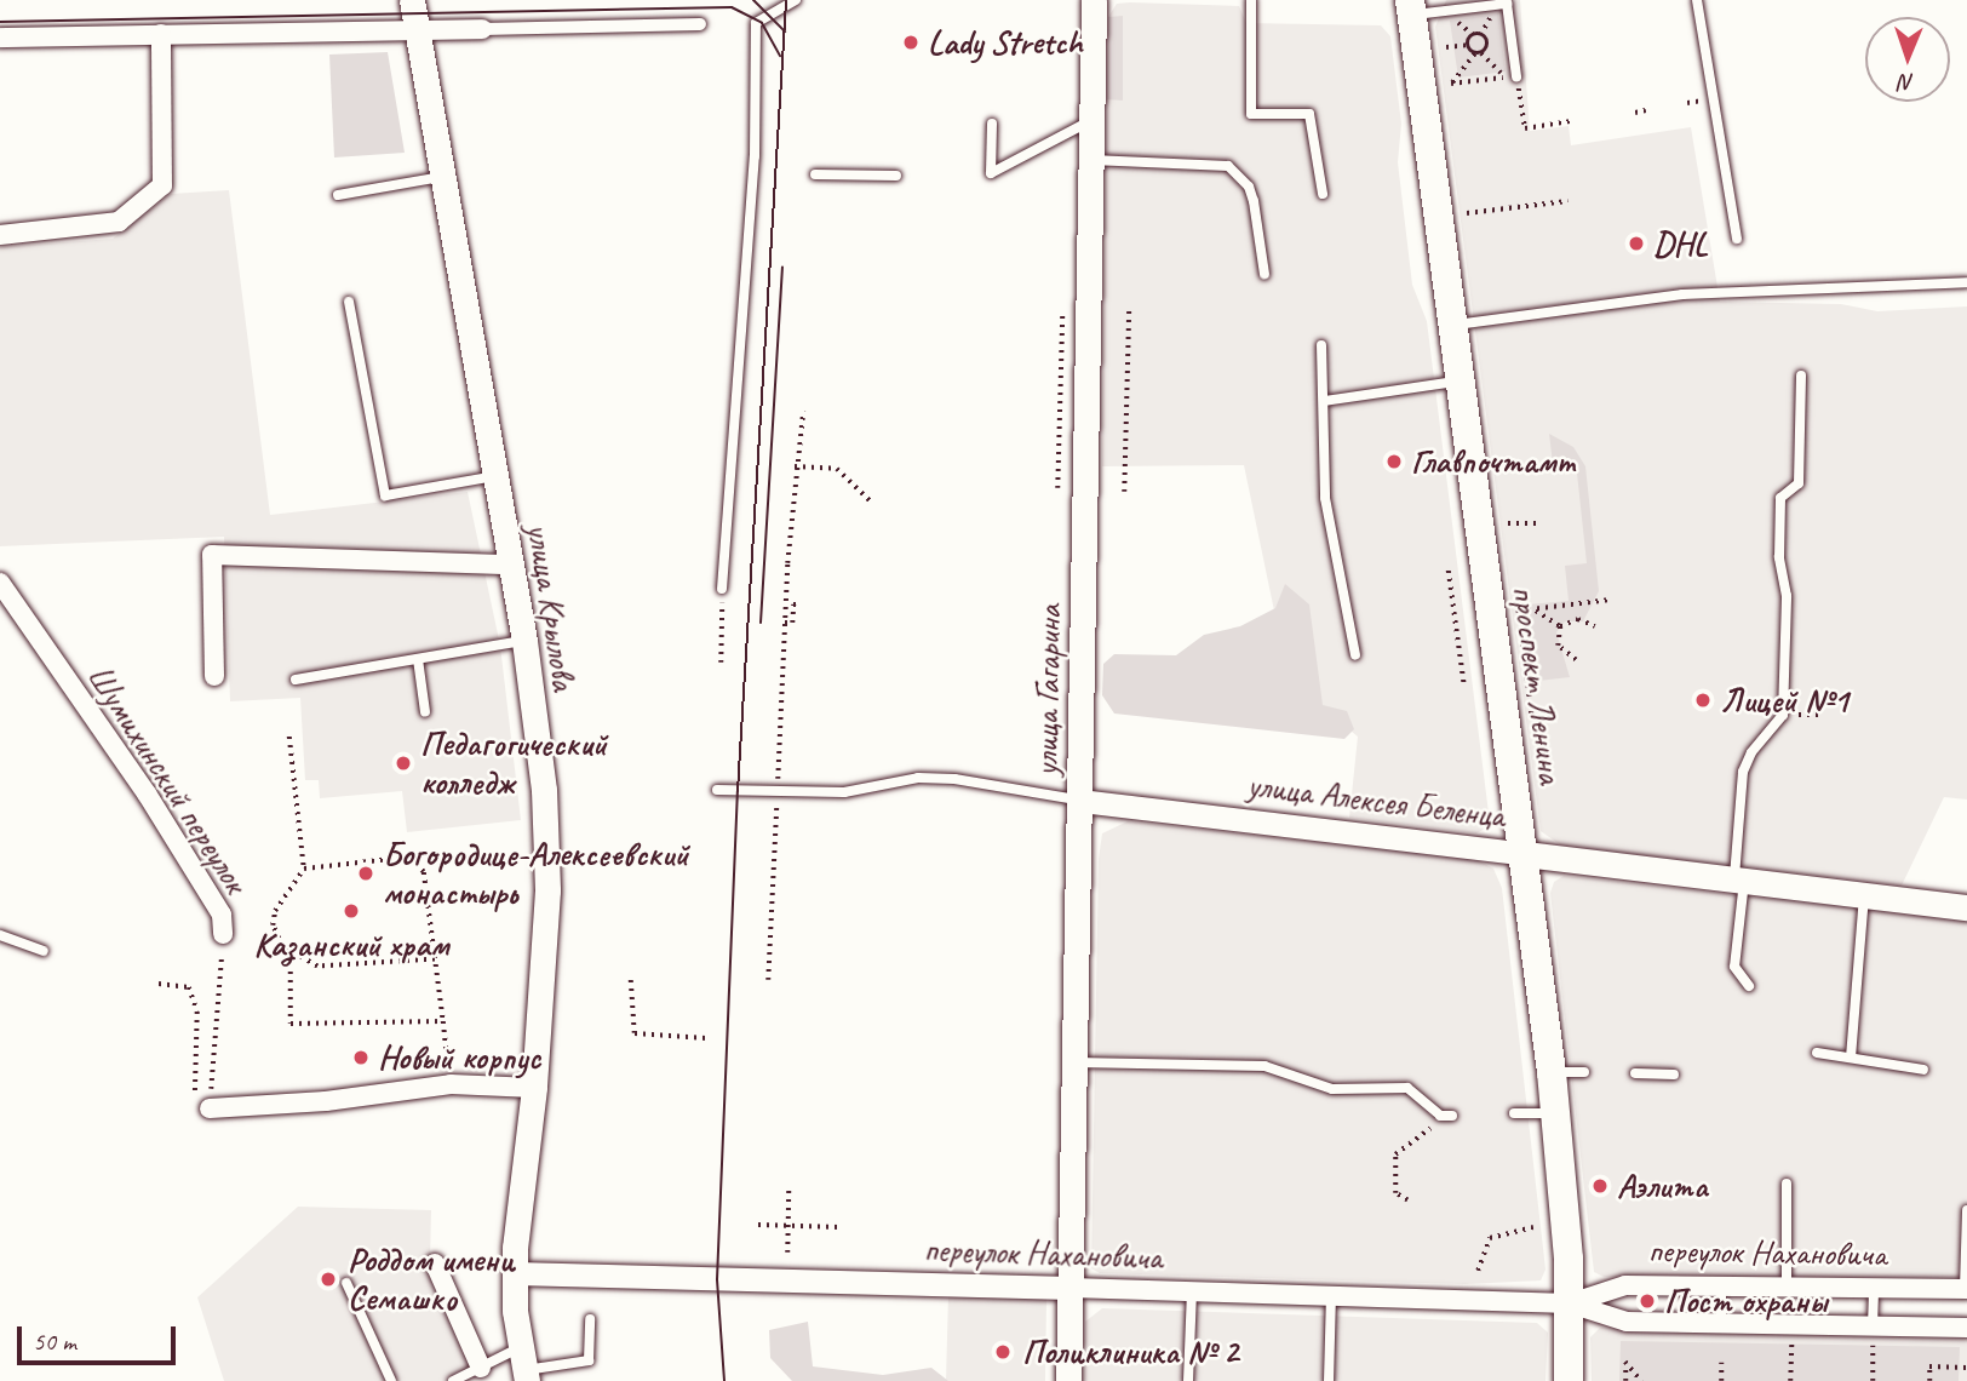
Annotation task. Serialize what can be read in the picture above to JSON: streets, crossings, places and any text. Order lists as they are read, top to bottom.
{
  "streets": {
    "main road": [
      "улица Крылова",
      "проспект Ленина",
      "улица Гагарина",
      "улица Алексея Беленца"
    ],
    "street": ["Шумихинский переулок", "переулок Нахановича"]
  },
  "crossings": [
    ["улица Крылова", "переулок Нахановича"],
    ["проспект Ленина", "улица Алексея Беленца"],
    ["проспект Ленина", "переулок Нахановича"],
    ["улица Гагарина", "улица Алексея Беленца"],
    ["улица Гагарина", "переулок Нахановича"]
  ],
  "places": [
    "Lady Stretch",
    "DHL",
    "Главпочтамт",
    "Лицей №1",
    "Педагогический колледж",
    "Богородице-Алексеевский монастырь",
    "Казанский храм",
    "Новый корпус",
    "Аэлита",
    "Роддом имени Семашко",
    "Пост охраны",
    "Поликлиника № 2"
  ],
  "scale_bar": "50 m",
  "north": "bottom"
}
